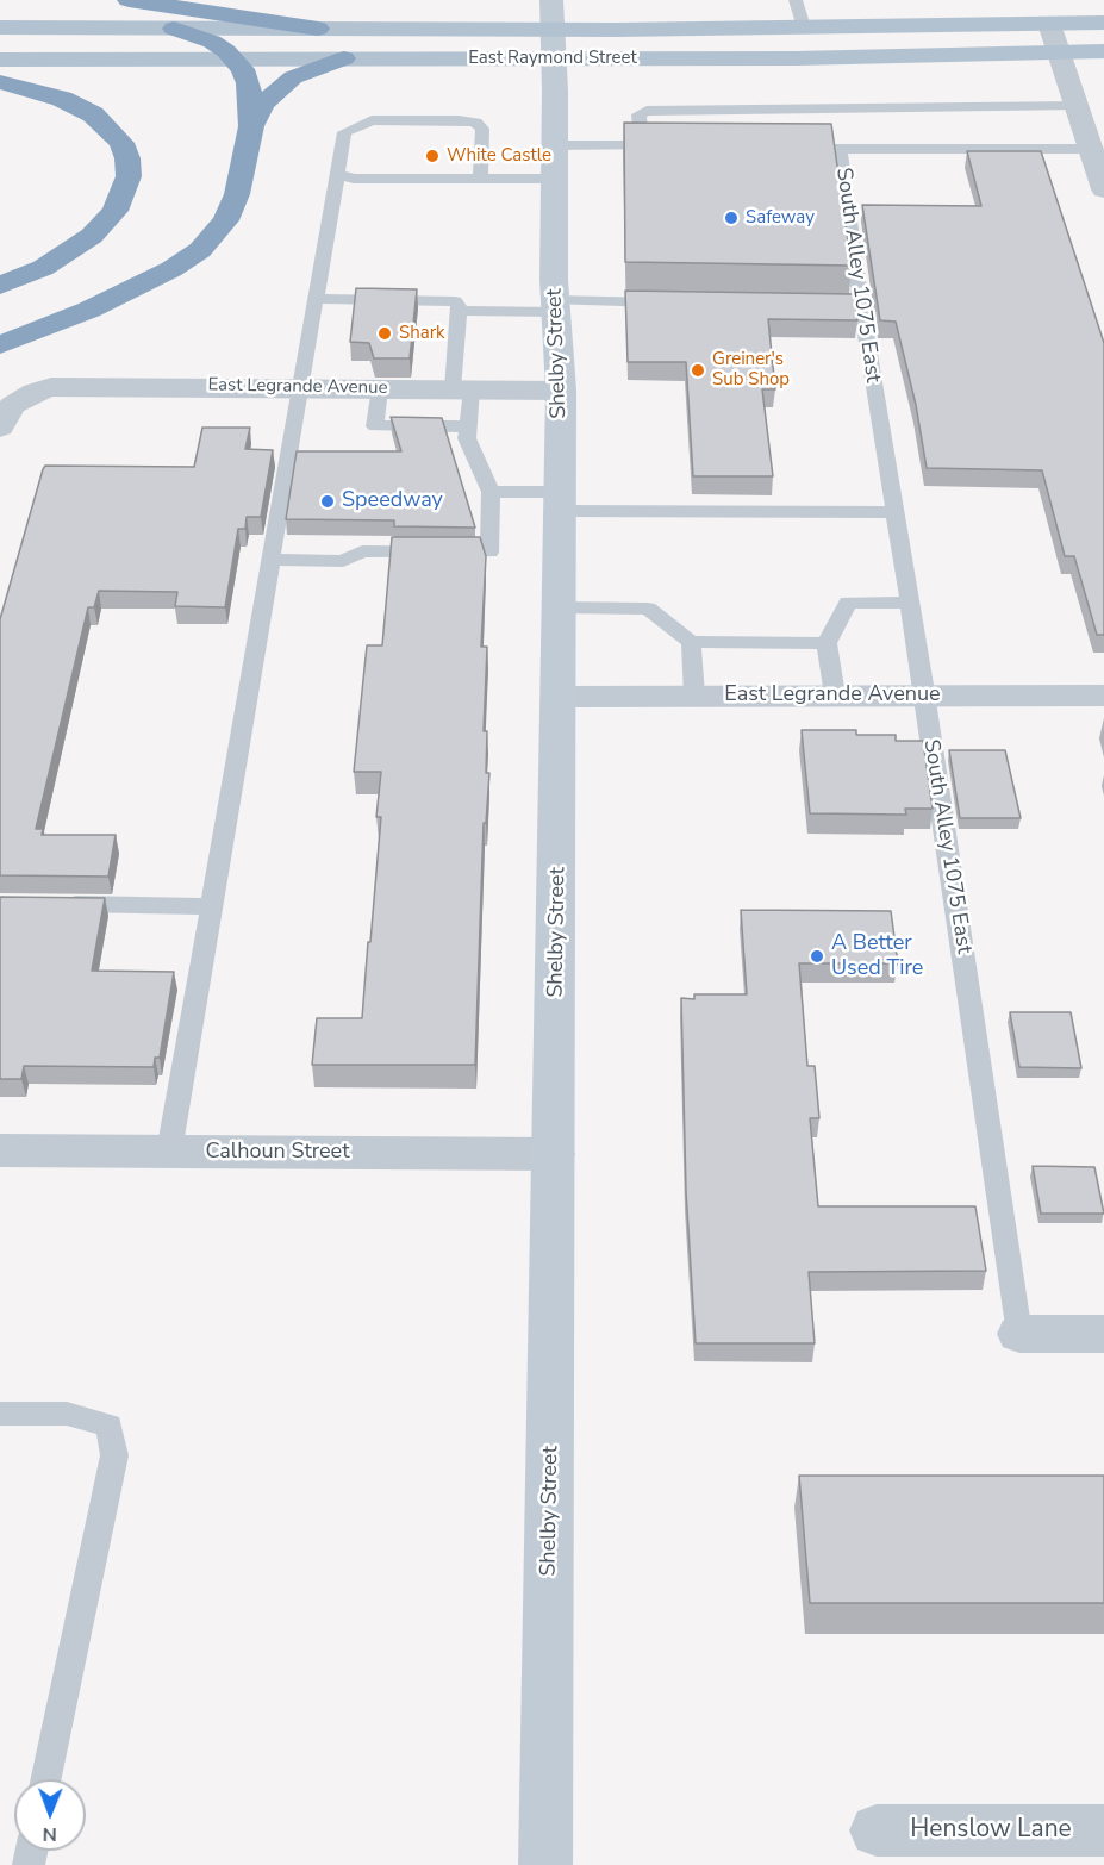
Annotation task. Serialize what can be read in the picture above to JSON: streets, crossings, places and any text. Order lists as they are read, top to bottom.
{
  "streets": {
    "main road": ["East Raymond Street", "Shelby Street"],
    "street": ["East Legrande Avenue", "Calhoun Street", "Henslow Lane"],
    "lane": ["South Alley 1075 East"]
  },
  "crossings": [
    ["East Raymond Street", "Shelby Street"],
    ["South Alley 1075 East", "East Legrande Avenue"],
    ["Shelby Street", "East Legrande Avenue"],
    ["Shelby Street", "Calhoun Street"]
  ],
  "places": [
    "White Castle",
    "Safeway",
    "Shark",
    "Greiner's Sub Shop",
    "Speedway",
    "A Better Used Tire"
  ],
  "north": "bottom"
}
